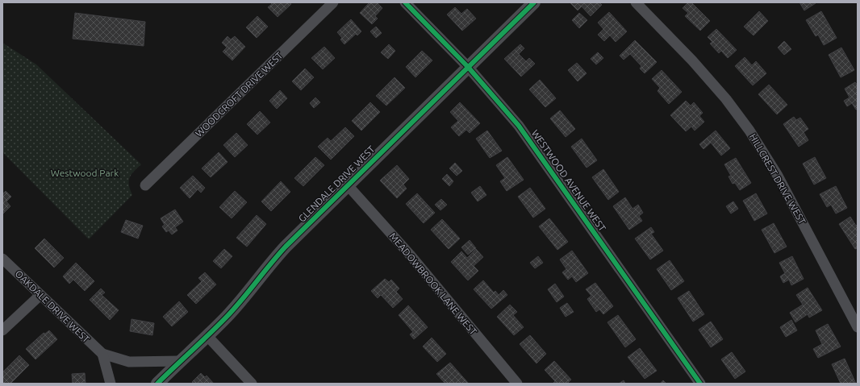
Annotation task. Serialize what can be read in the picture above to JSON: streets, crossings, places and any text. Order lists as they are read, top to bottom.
{
  "streets": {
    "street": [
      "WOODCROFT DRIVE WEST",
      "HILLCREST DRIVE WEST",
      "WESTWOOD AVENUE WEST",
      "GLENDALE DRIVE WEST",
      "MEADOWBROOK LANE WEST",
      "OAKDALE DRIVE WEST"
    ]
  },
  "crossings": [
    ["WESTWOOD AVENUE WEST", "GLENDALE DRIVE WEST"],
    ["GLENDALE DRIVE WEST", "MEADOWBROOK LANE WEST"],
    ["GLENDALE DRIVE WEST", "OAKDALE DRIVE WEST"]
  ],
  "parks": ["Westwood Park"]
}
